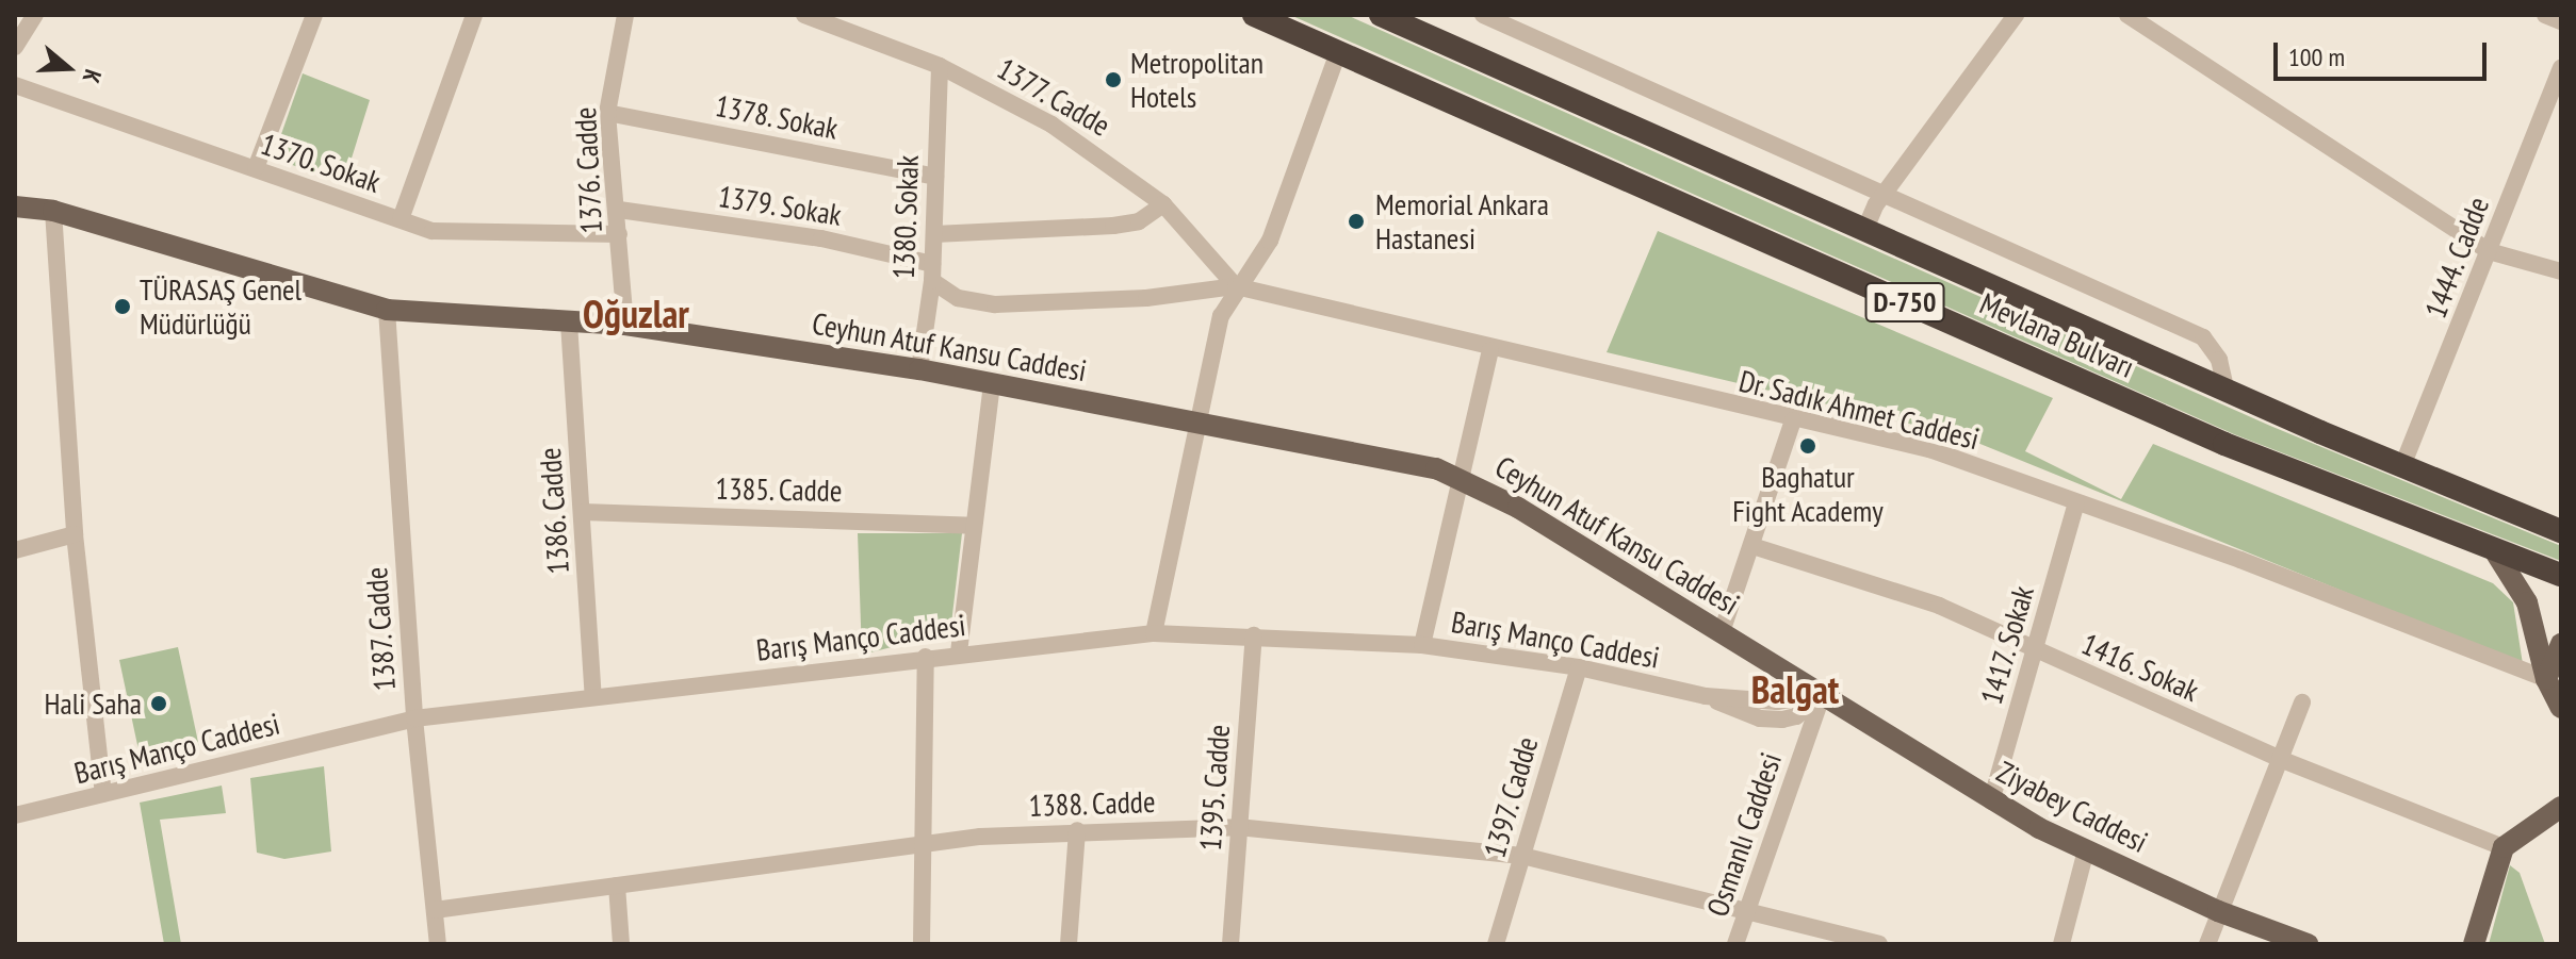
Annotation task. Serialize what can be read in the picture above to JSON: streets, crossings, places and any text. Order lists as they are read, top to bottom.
{
  "streets": {
    "highway": ["D-750", "Mevlana Bulvarı"],
    "main road": ["Ceyhun Atuf Kansu Caddesi", "Ziyabey Caddesi"],
    "street": [
      "1377. Cadde",
      "1378. Sokak",
      "1370. Sokak",
      "1376. Cadde",
      "1379. Sokak",
      "1380. Sokak",
      "1444. Cadde",
      "Dr. Sadık Ahmet Caddesi",
      "1385. Cadde",
      "1386. Cadde",
      "1387. Cadde",
      "Barış Manço Caddesi",
      "1417. Sokak",
      "1416. Sokak",
      "1395. Cadde",
      "1397. Cadde",
      "1388. Cadde",
      "Osmanlı Caddesi"
    ]
  },
  "crossings": [
    ["1377. Cadde", "1379. Sokak"],
    ["1377. Cadde", "1380. Sokak"],
    ["1377. Cadde", "Dr. Sadık Ahmet Caddesi"],
    ["1378. Sokak", "1376. Cadde"],
    ["1378. Sokak", "1380. Sokak"],
    ["1370. Sokak", "1376. Cadde"],
    ["1376. Cadde", "1379. Sokak"],
    ["1376. Cadde", "Ceyhun Atuf Kansu Caddesi"],
    ["1379. Sokak", "1380. Sokak"],
    ["1379. Sokak", "Dr. Sadık Ahmet Caddesi"],
    ["1380. Sokak", "Ceyhun Atuf Kansu Caddesi"],
    ["1444. Cadde", "Mevlana Bulvarı"],
    ["Ceyhun Atuf Kansu Caddesi", "1386. Cadde"],
    ["Ceyhun Atuf Kansu Caddesi", "1387. Cadde"],
    ["Ceyhun Atuf Kansu Caddesi", "Barış Manço Caddesi"],
    ["Ceyhun Atuf Kansu Caddesi", "Ziyabey Caddesi"],
    ["Ceyhun Atuf Kansu Caddesi", "Osmanlı Caddesi"],
    ["Dr. Sadık Ahmet Caddesi", "1417. Sokak"],
    ["1385. Cadde", "1386. Cadde"],
    ["1386. Cadde", "Barış Manço Caddesi"],
    ["1387. Cadde", "Barış Manço Caddesi"],
    ["1387. Cadde", "1388. Cadde"],
    ["Barış Manço Caddesi", "1395. Cadde"],
    ["Barış Manço Caddesi", "1397. Cadde"],
    ["Barış Manço Caddesi", "Ziyabey Caddesi"],
    ["Barış Manço Caddesi", "Osmanlı Caddesi"],
    ["1417. Sokak", "1416. Sokak"],
    ["1417. Sokak", "Ziyabey Caddesi"],
    ["1395. Cadde", "1388. Cadde"],
    ["1397. Cadde", "1388. Cadde"],
    ["1388. Cadde", "Osmanlı Caddesi"],
    ["Ziyabey Caddesi", "Osmanlı Caddesi"]
  ],
  "districts": ["Oğuzlar", "Balgat"],
  "places": [
    "Metropolitan Hotels",
    "Memorial Ankara Hastanesi",
    "TÜRASAŞ Genel Müdürlüğü",
    "Baghatur Fight Academy",
    "Hali Saha"
  ],
  "scale_bar": "100 m",
  "north": "right"
}
